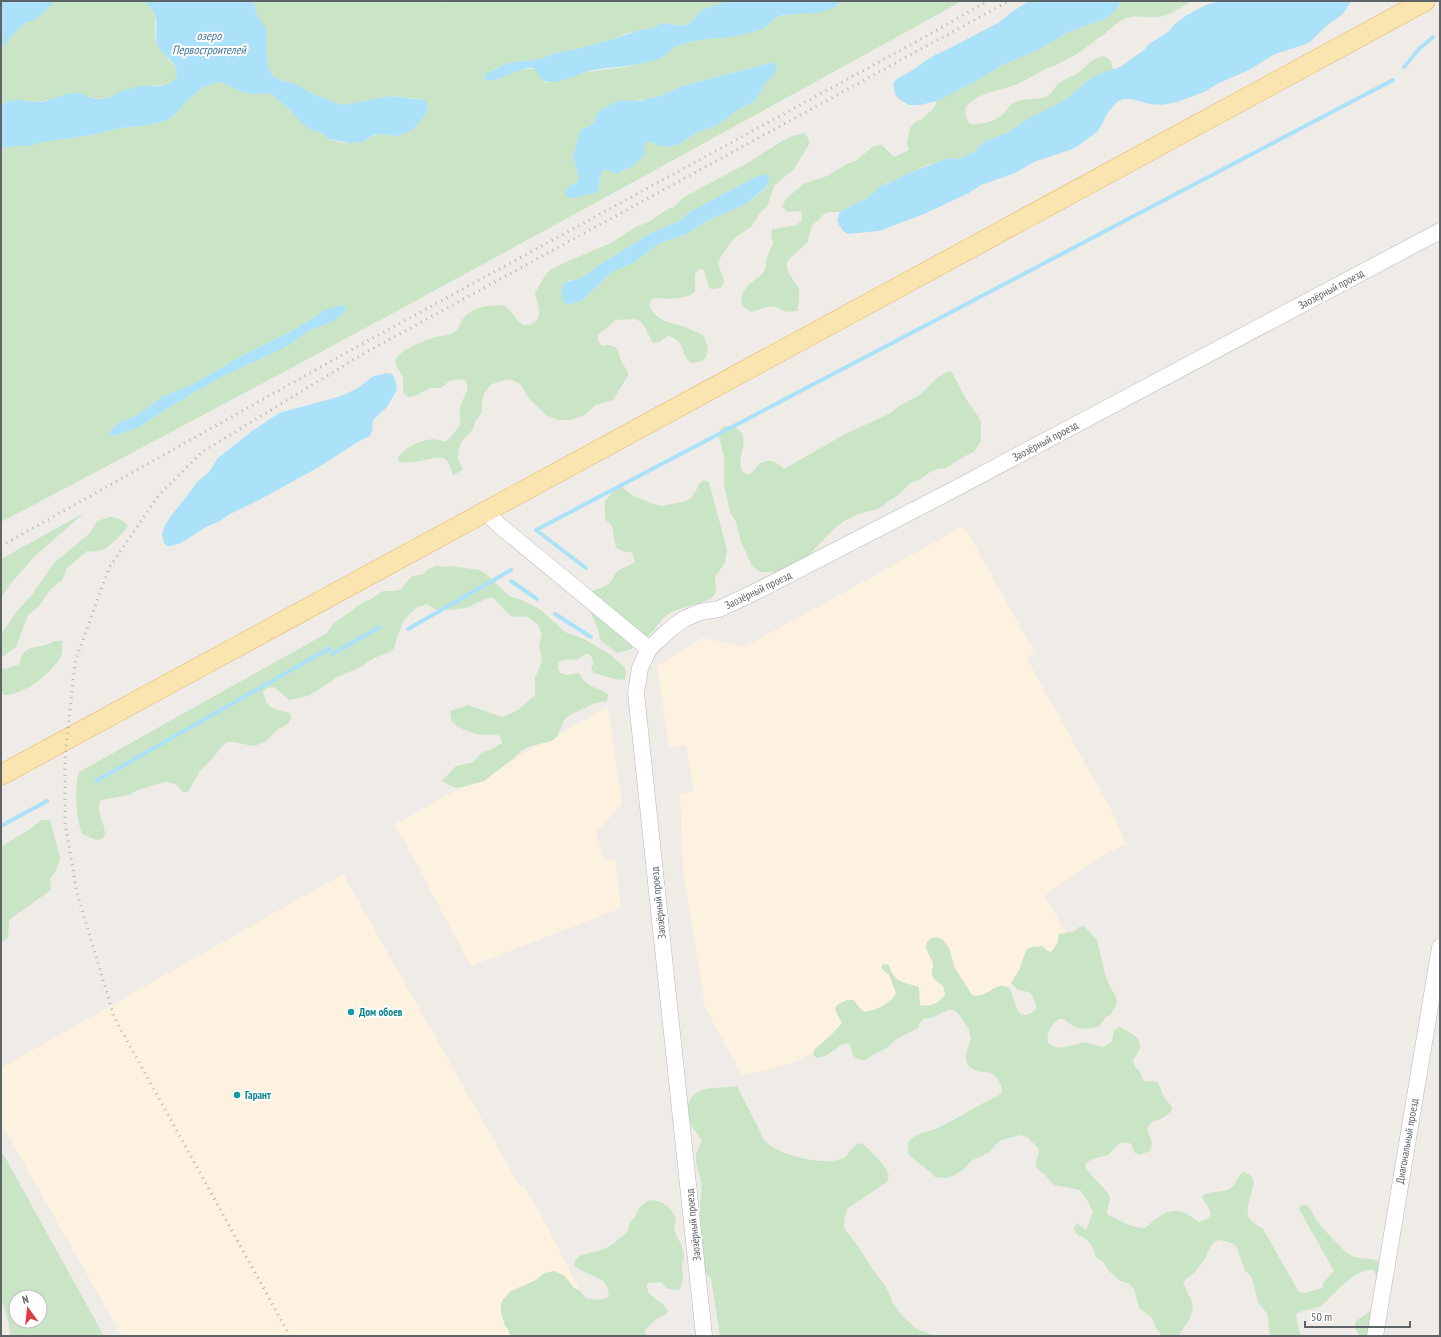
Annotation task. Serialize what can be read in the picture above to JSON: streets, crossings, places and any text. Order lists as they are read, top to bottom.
{
  "streets": {
    "street": ["Заозёрный проезд", "Диагональный проезд"]
  },
  "water": ["озеро Первостроителей"],
  "places": ["Дом обоев", "Гарант"],
  "scale_bar": "50 m",
  "north": "top"
}
